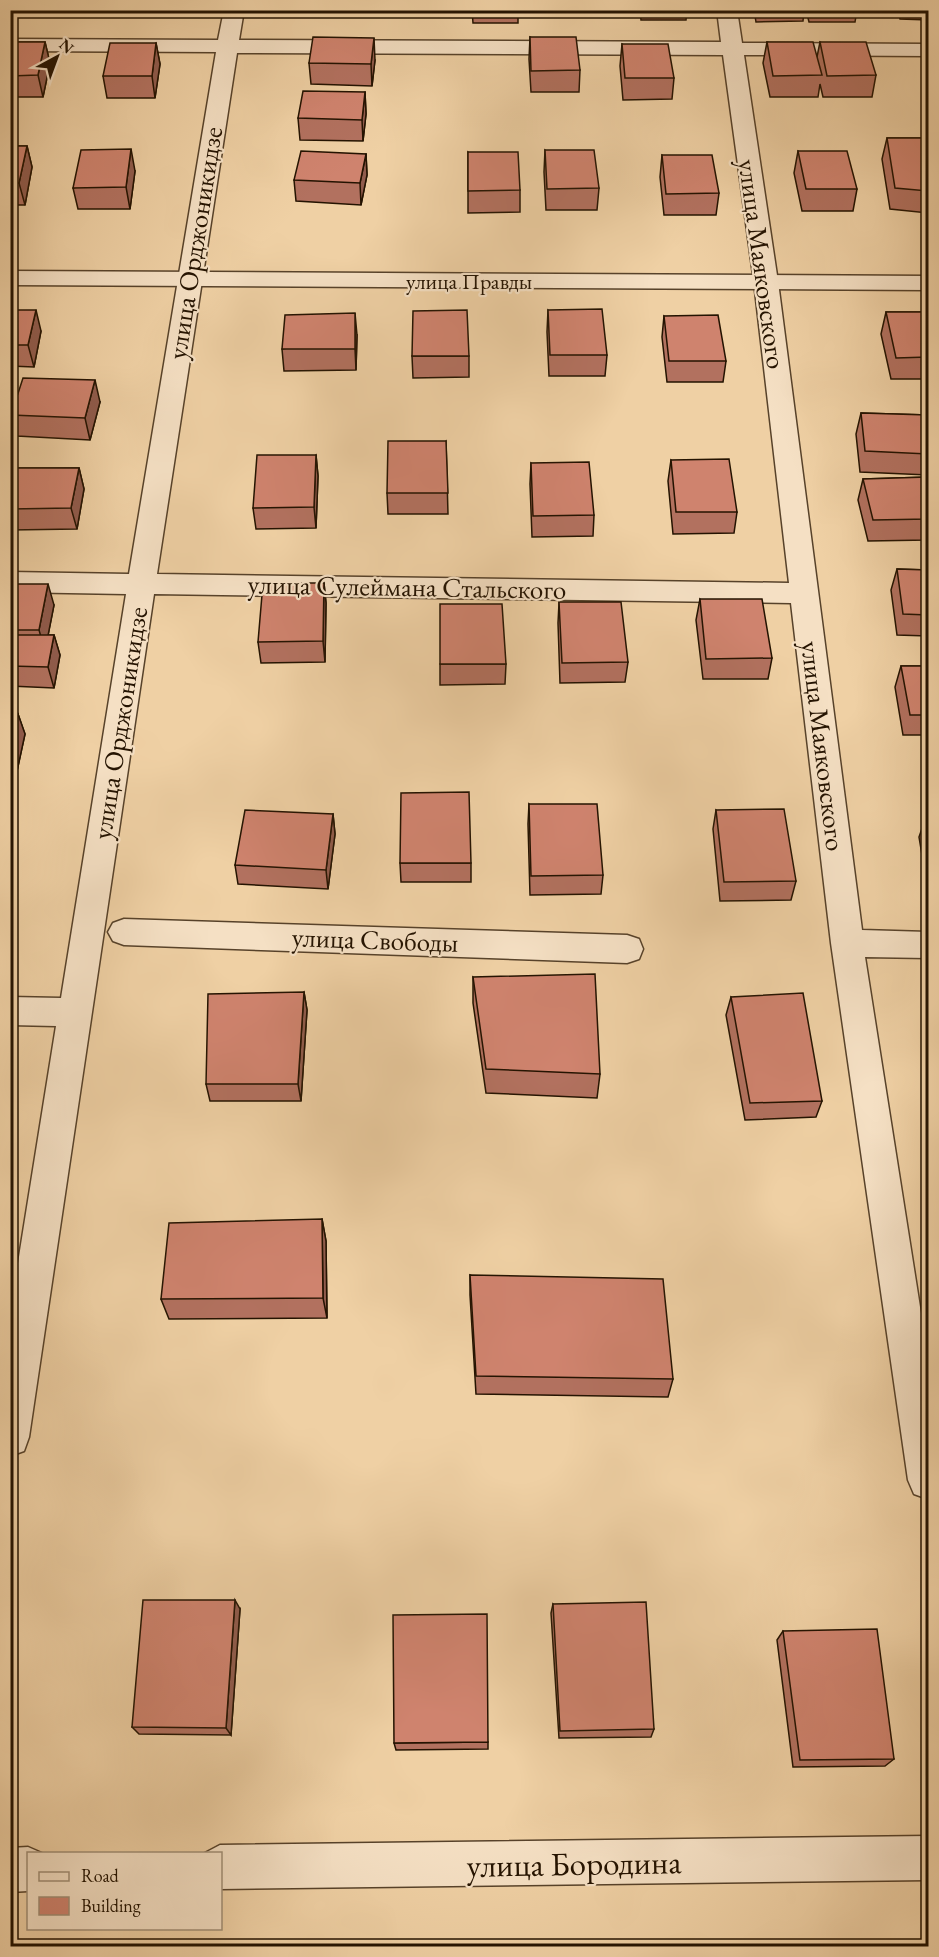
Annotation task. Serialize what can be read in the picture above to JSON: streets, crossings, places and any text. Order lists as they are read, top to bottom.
{
  "streets": {
    "street": [
      "улица Орджоникидзе",
      "улица Маяковского",
      "улица Правды",
      "улица Сулеймана Стальского",
      "улица Свободы",
      "улица Бородина"
    ]
  },
  "crossings": [
    ["улица Орджоникидзе", "улица Правды"],
    ["улица Орджоникидзе", "улица Сулеймана Стальского"],
    ["улица Маяковского", "улица Правды"],
    ["улица Маяковского", "улица Сулеймана Стальского"]
  ],
  "legend": ["Road", "Building"],
  "north": "top right"
}
